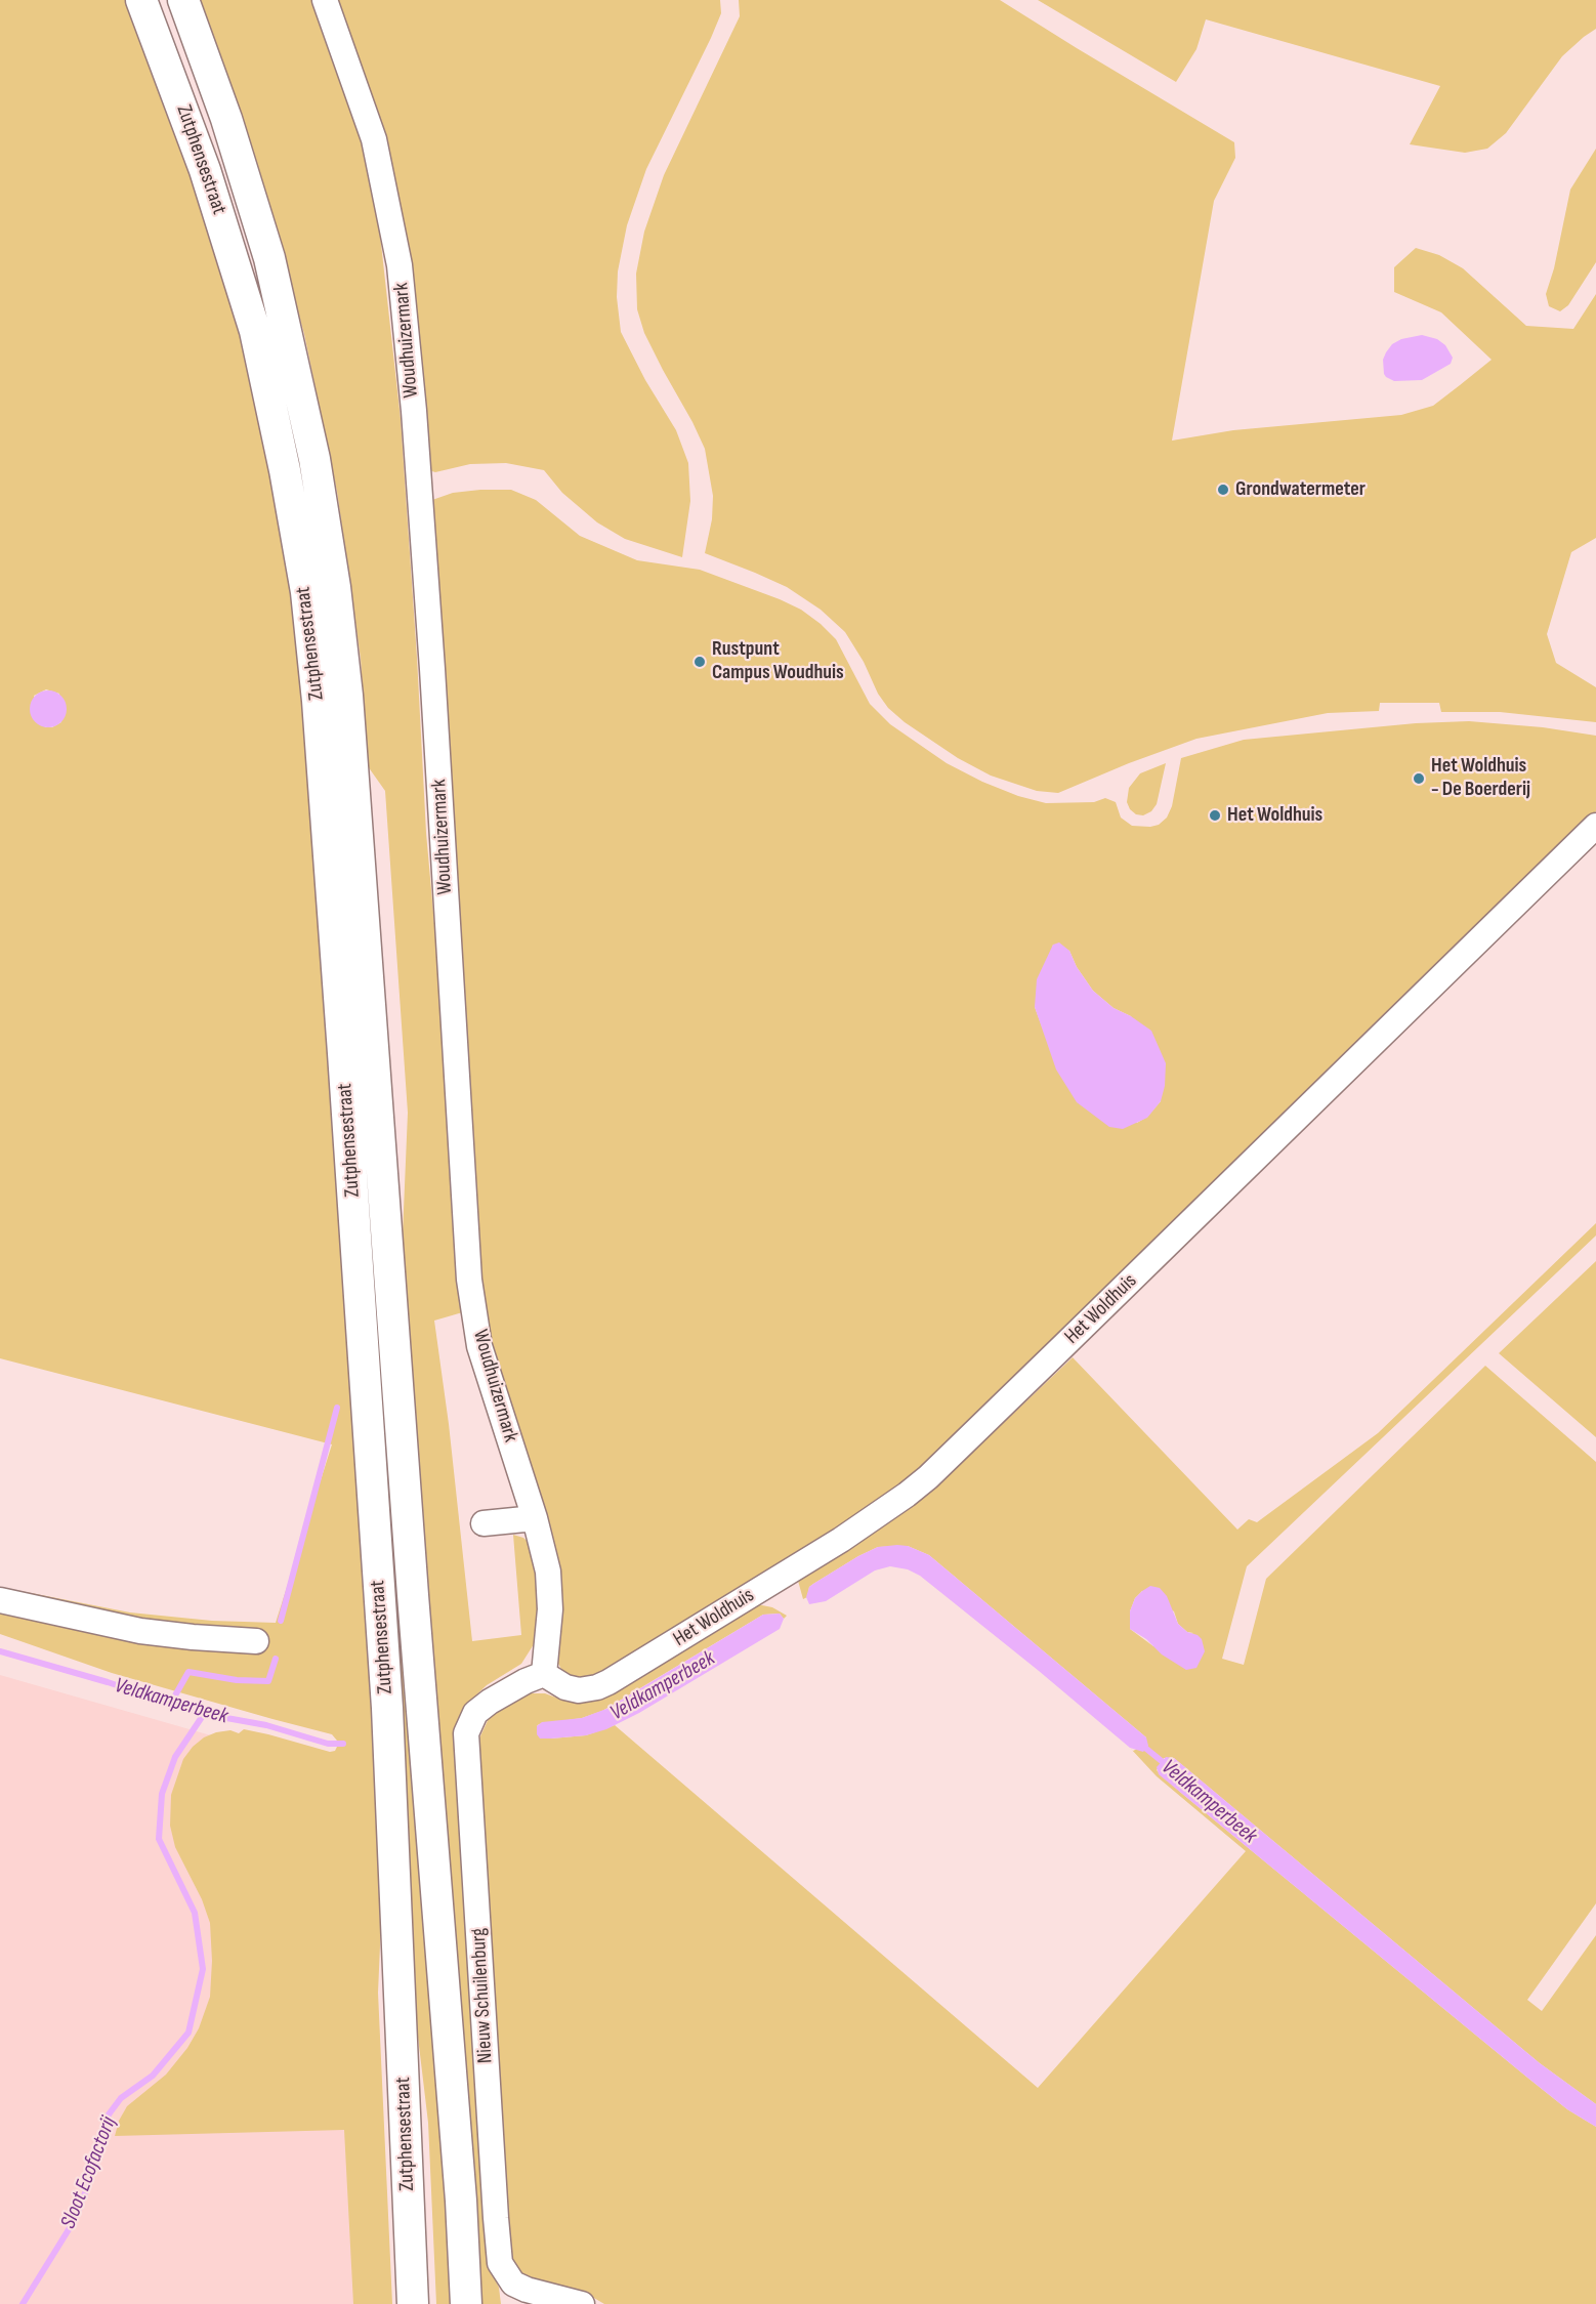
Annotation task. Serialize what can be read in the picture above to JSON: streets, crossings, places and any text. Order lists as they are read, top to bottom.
{
  "streets": {
    "main road": ["Zutphensestraat"],
    "street": ["Woudhuizermark", "Het Woldhuis", "Nieuw Schuilenburg"]
  },
  "crossings": [
    ["Woudhuizermark", "Het Woldhuis"],
    ["Woudhuizermark", "Nieuw Schuilenburg"],
    ["Het Woldhuis", "Nieuw Schuilenburg"]
  ],
  "water": ["Veldkamperbeek", "Sloot Ecofactorij"],
  "places": [
    "Grondwatermeter",
    "Rustpunt Campus Woudhuis",
    "Het Woldhuis - De Boerderij",
    "Het Woldhuis"
  ]
}
